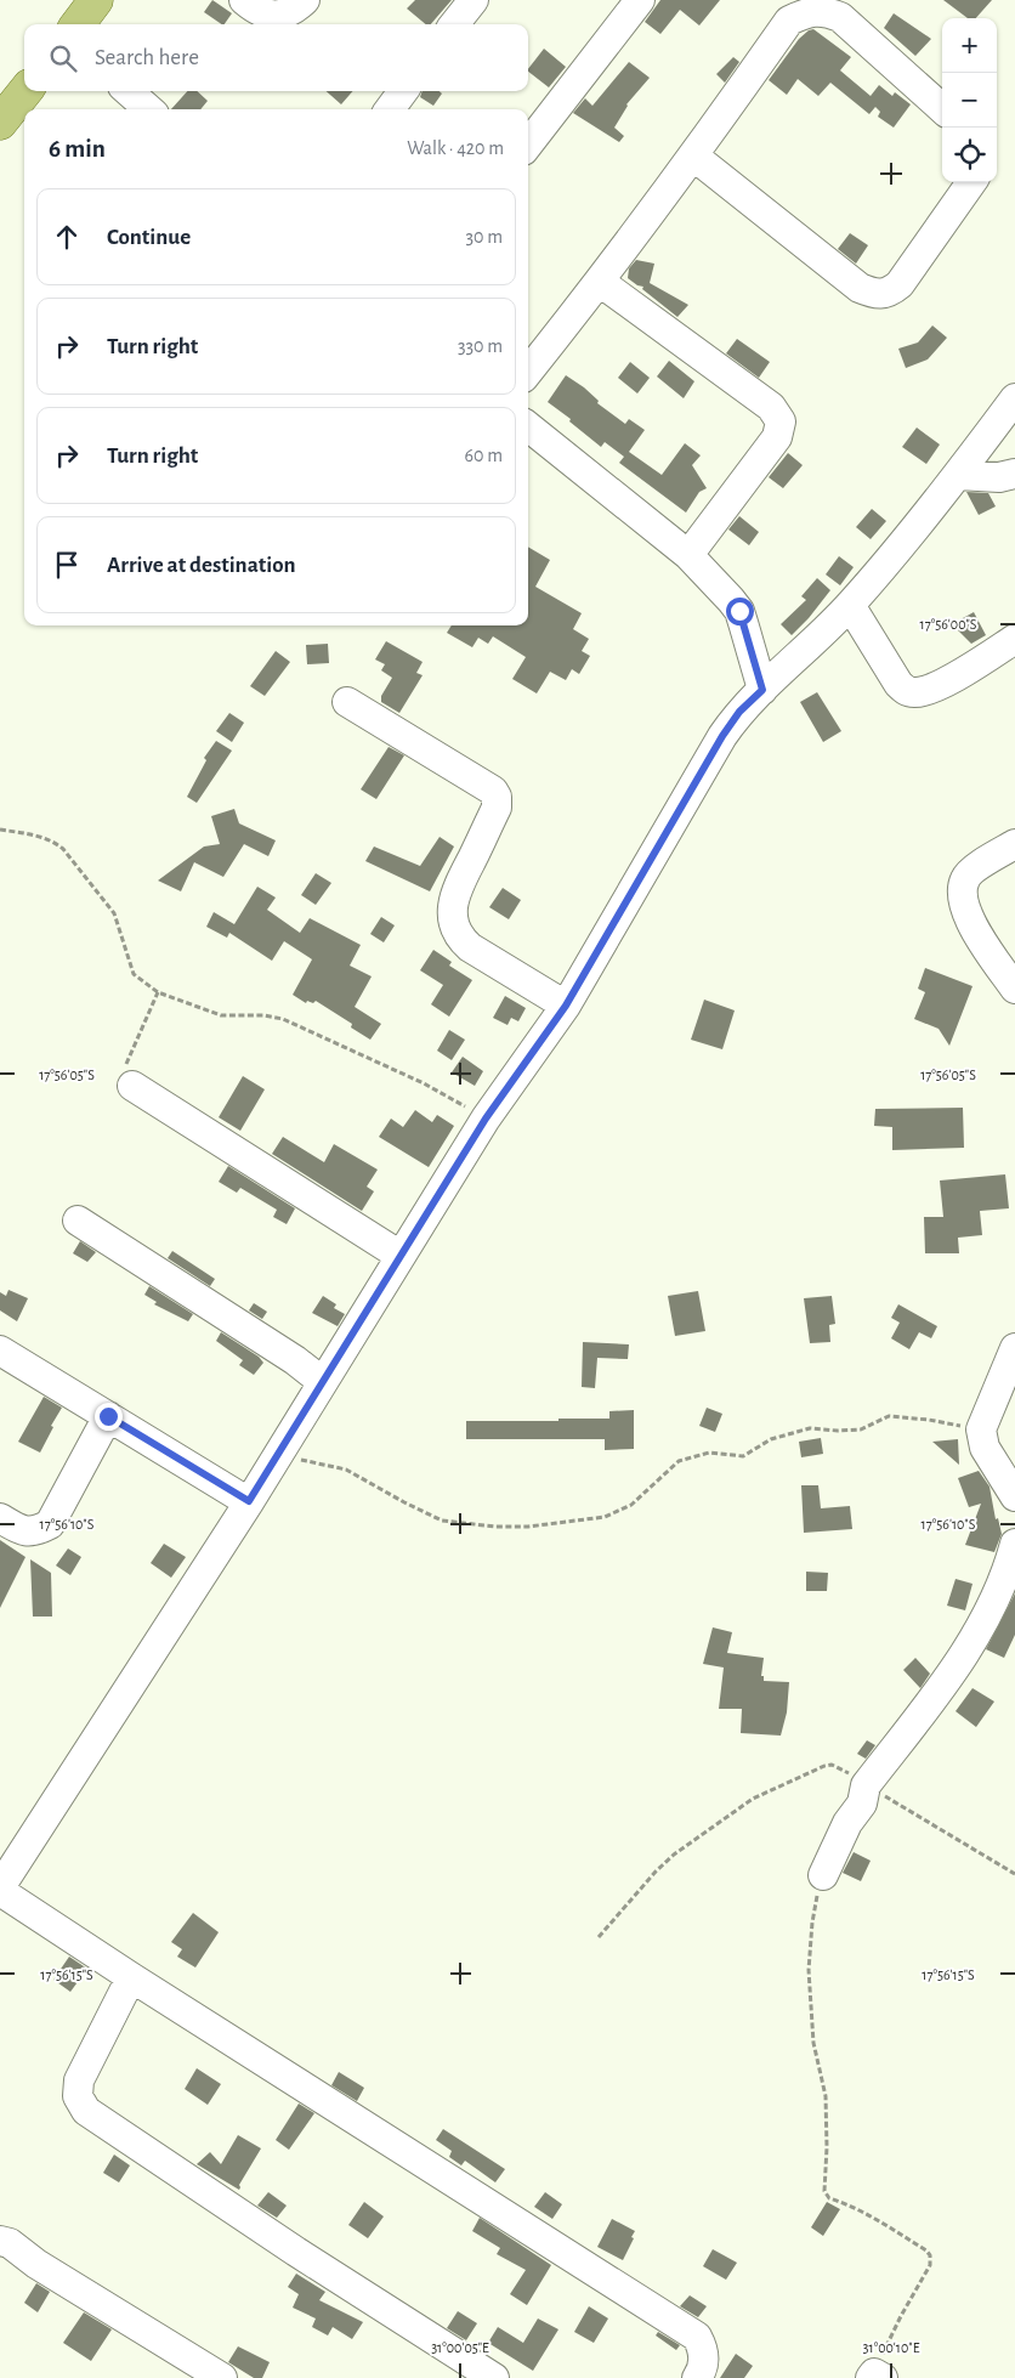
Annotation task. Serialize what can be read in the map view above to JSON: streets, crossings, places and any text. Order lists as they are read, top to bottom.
{
  "page": {
    "map_buttons": ["+", "−"],
    "search": "Search here",
    "heading": ["6 min", "Walk · 420 m"],
    "list": [
      ["Continue", "30 m"],
      ["Turn right", "330 m"],
      ["Turn right", "60 m"],
      "Arrive at destination"
    ]
  },
  "coordinates": [
    "17°56'00\"S",
    "17°56'05\"S",
    "17°56'10\"S",
    "17°56'15\"S",
    "31°00'05\"E",
    "31°00'10\"E"
  ]
}
